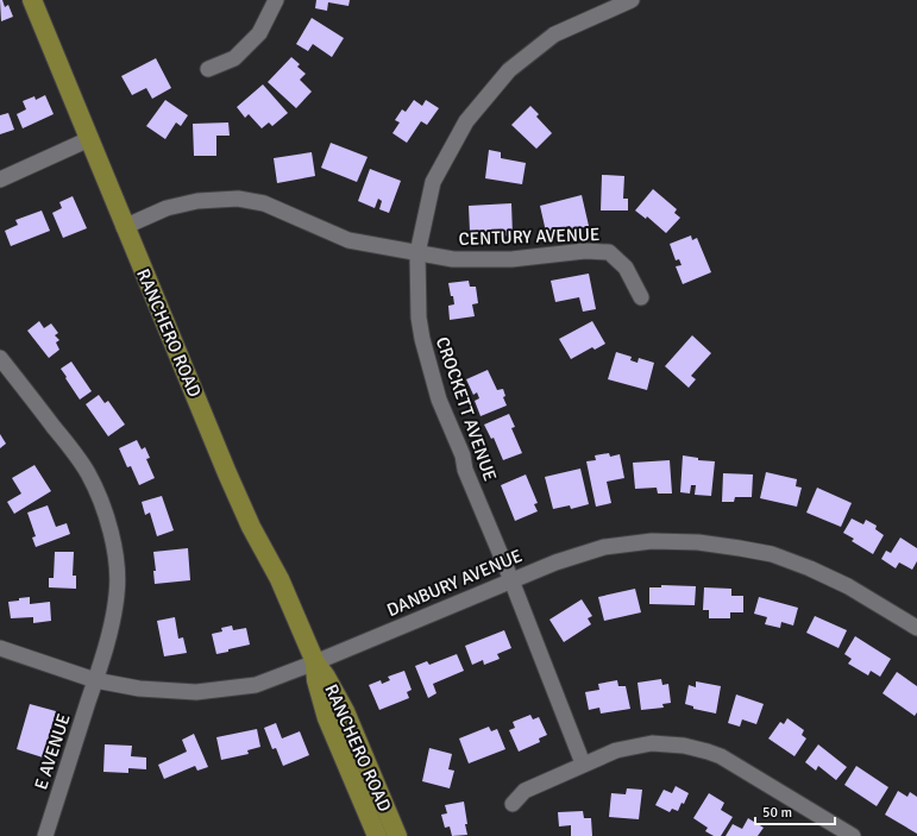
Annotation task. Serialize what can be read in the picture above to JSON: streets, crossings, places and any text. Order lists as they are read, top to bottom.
{
  "streets": {
    "main road": ["RANCHERO ROAD"],
    "street": [
      "CENTURY AVENUE",
      "CROCKETT AVENUE",
      "DANBURY AVENUE",
      "E AVENUE"
    ]
  },
  "crossings": [
    ["CENTURY AVENUE", "RANCHERO ROAD"],
    ["CENTURY AVENUE", "CROCKETT AVENUE"],
    ["RANCHERO ROAD", "DANBURY AVENUE"],
    ["CROCKETT AVENUE", "DANBURY AVENUE"],
    ["DANBURY AVENUE", "E AVENUE"]
  ],
  "scale_bar": "50 m"
}
